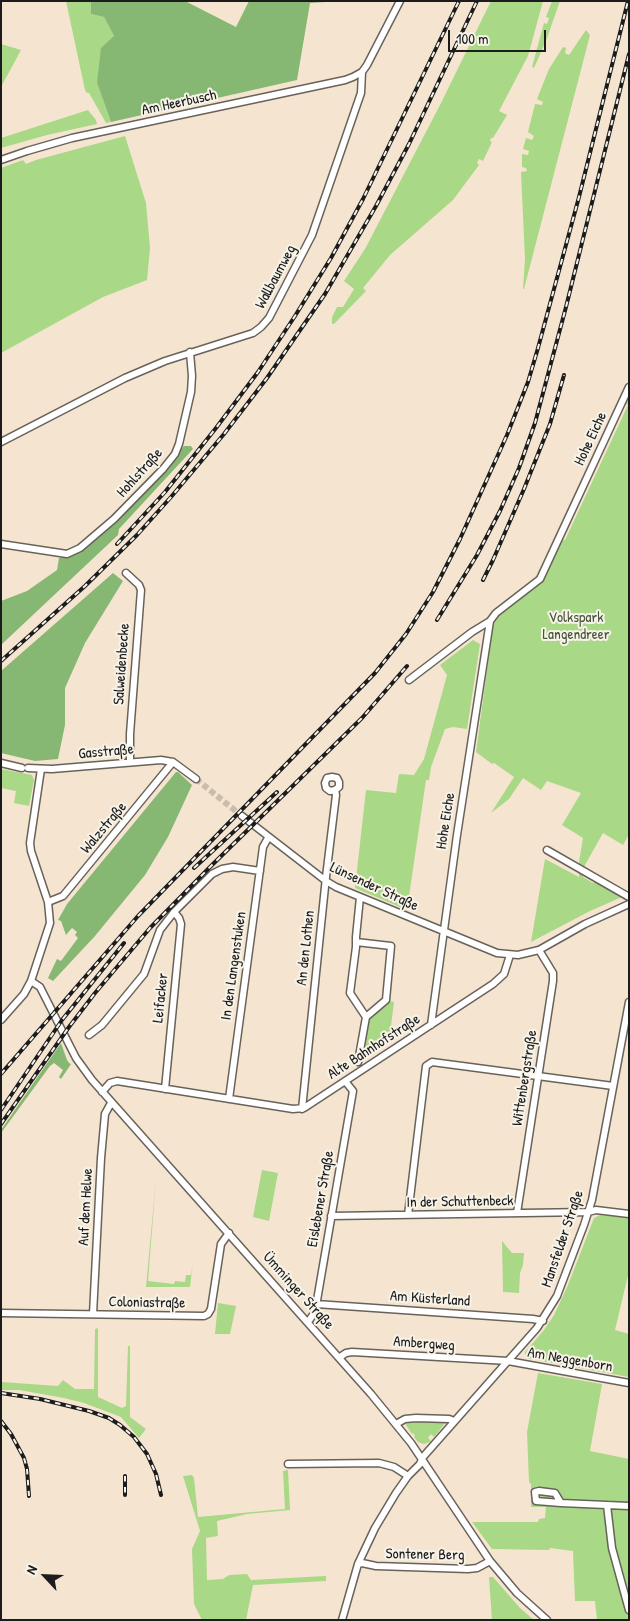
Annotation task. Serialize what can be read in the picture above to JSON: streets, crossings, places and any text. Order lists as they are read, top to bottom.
{
  "streets": {
    "street": [
      "Am Heerbusch",
      "Wallbaumweg",
      "Hohe Eiche",
      "Hohlstraße",
      "Salweidenbecke",
      "Gasstraße",
      "Walzstraße",
      "Lünsender Straße",
      "An den Lothen",
      "In den Langenstuken",
      "Leifacker",
      "Alte Bahnhofstraße",
      "Wittenbergstraße",
      "Eislebener Straße",
      "In der Schuttenbeck",
      "Auf dem Helwe",
      "Mansfelder Straße",
      "Ümminger Straße",
      "Am Küsterland",
      "Coloniastraße",
      "Ambergweg",
      "Am Neggenborn",
      "Sontener Berg"
    ]
  },
  "crossings": [
    ["Am Heerbusch", "Wallbaumweg"],
    ["Wallbaumweg", "Hohlstraße"],
    ["Hohe Eiche", "Lünsender Straße"],
    ["Hohe Eiche", "Alte Bahnhofstraße"],
    ["Salweidenbecke", "Gasstraße"],
    ["Gasstraße", "Walzstraße"],
    ["Lünsender Straße", "An den Lothen"],
    ["Lünsender Straße", "In den Langenstuken"],
    ["Lünsender Straße", "Alte Bahnhofstraße"],
    ["An den Lothen", "Alte Bahnhofstraße"],
    ["Alte Bahnhofstraße", "Eislebener Straße"],
    ["Wittenbergstraße", "In der Schuttenbeck"],
    ["Eislebener Straße", "In der Schuttenbeck"],
    ["Eislebener Straße", "Ümminger Straße"],
    ["Eislebener Straße", "Am Küsterland"],
    ["In der Schuttenbeck", "Mansfelder Straße"],
    ["Auf dem Helwe", "Ümminger Straße"],
    ["Auf dem Helwe", "Coloniastraße"],
    ["Mansfelder Straße", "Ümminger Straße"],
    ["Mansfelder Straße", "Am Küsterland"],
    ["Mansfelder Straße", "Ambergweg"],
    ["Mansfelder Straße", "Am Neggenborn"],
    ["Mansfelder Straße", "Sontener Berg"],
    ["Ümminger Straße", "Coloniastraße"],
    ["Ümminger Straße", "Ambergweg"],
    ["Ümminger Straße", "Sontener Berg"],
    ["Ambergweg", "Am Neggenborn"]
  ],
  "parks": ["Volkspark Langendreer"],
  "scale_bar": "100 m",
  "north": "top left"
}
